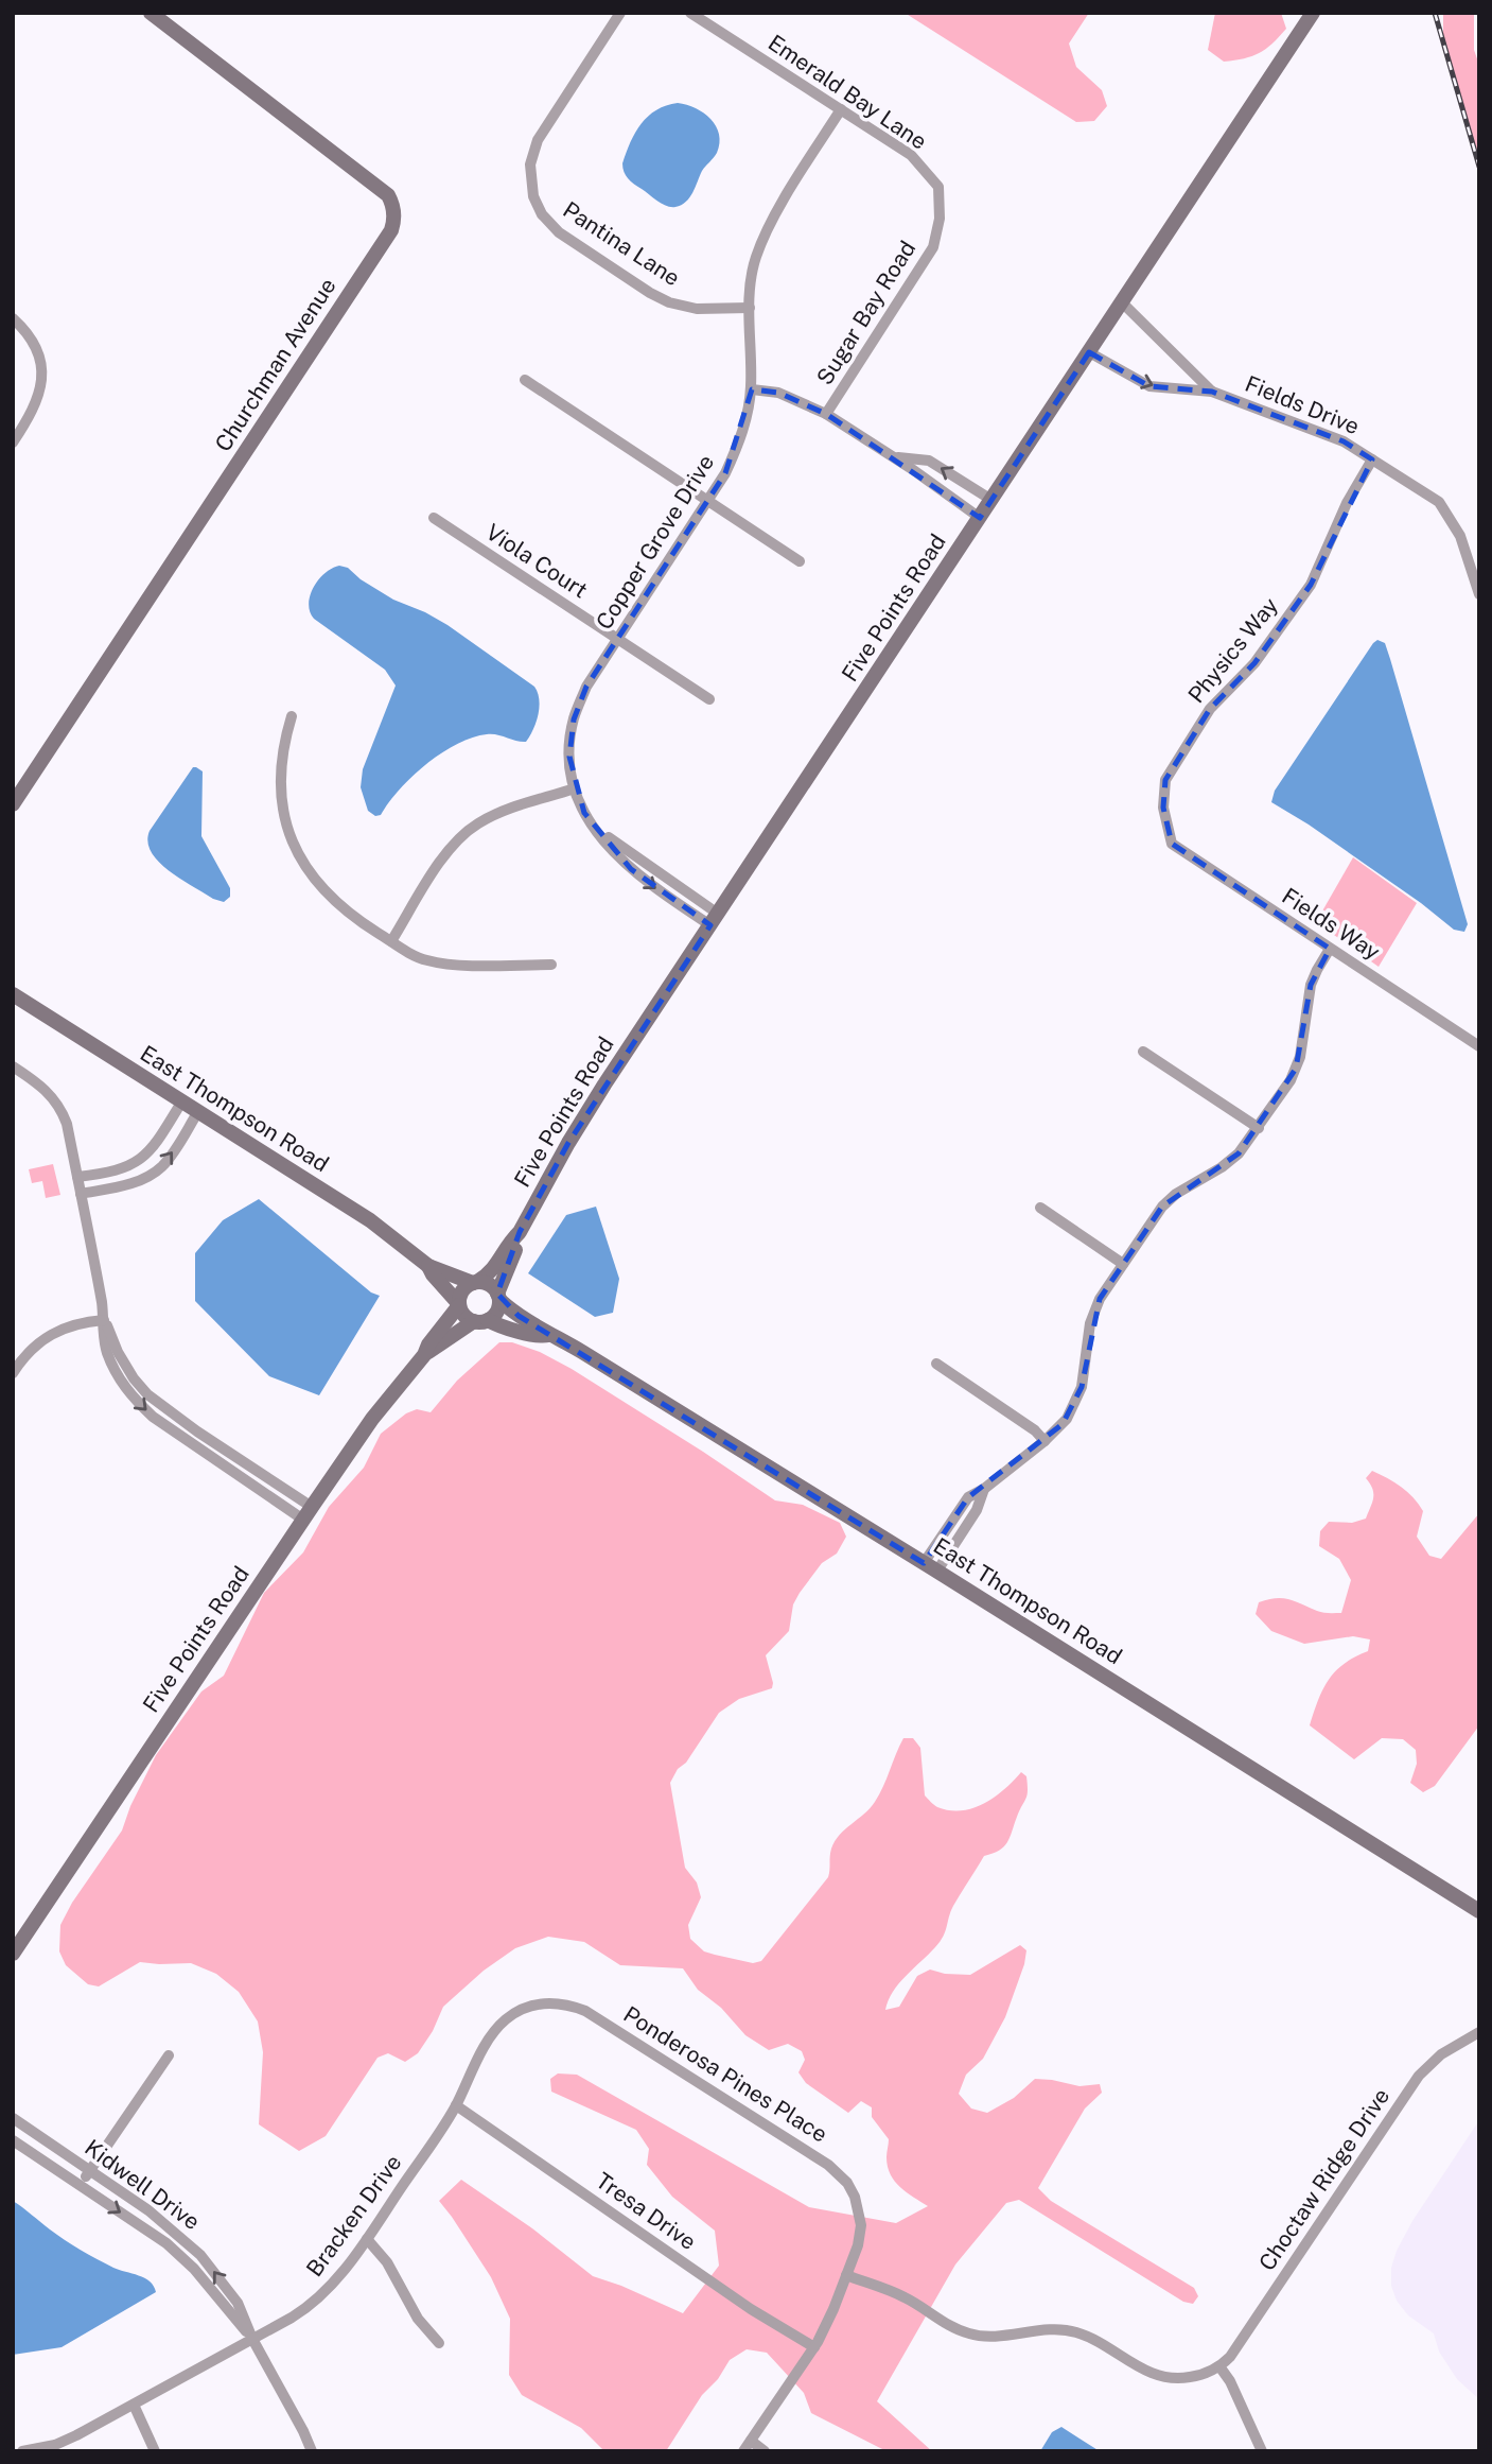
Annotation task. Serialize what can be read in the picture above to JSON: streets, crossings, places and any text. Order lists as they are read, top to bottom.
{
  "streets": {
    "street": [
      "Emerald Bay Lane",
      "Pantina Lane",
      "Sugar Bay Road",
      "Churchman Avenue",
      "Fields Drive",
      "Copper Grove Drive",
      "Viola Court",
      "Five Points Road",
      "Physics Way",
      "Fields Way",
      "East Thompson Road",
      "Ponderosa Pines Place",
      "Choctaw Ridge Drive",
      "Kidwell Drive",
      "Tresa Drive",
      "Bracken Drive"
    ]
  },
  "crossings": [
    ["Emerald Bay Lane", "Sugar Bay Road"],
    ["Emerald Bay Lane", "Copper Grove Drive"],
    ["Pantina Lane", "Copper Grove Drive"],
    ["Fields Drive", "Five Points Road"],
    ["Fields Drive", "Physics Way"],
    ["Copper Grove Drive", "Viola Court"],
    ["Copper Grove Drive", "Five Points Road"],
    ["Five Points Road", "East Thompson Road"],
    ["Physics Way", "Fields Way"],
    ["Ponderosa Pines Place", "Bracken Drive"],
    ["Kidwell Drive", "Bracken Drive"],
    ["Tresa Drive", "Bracken Drive"]
  ]
}
